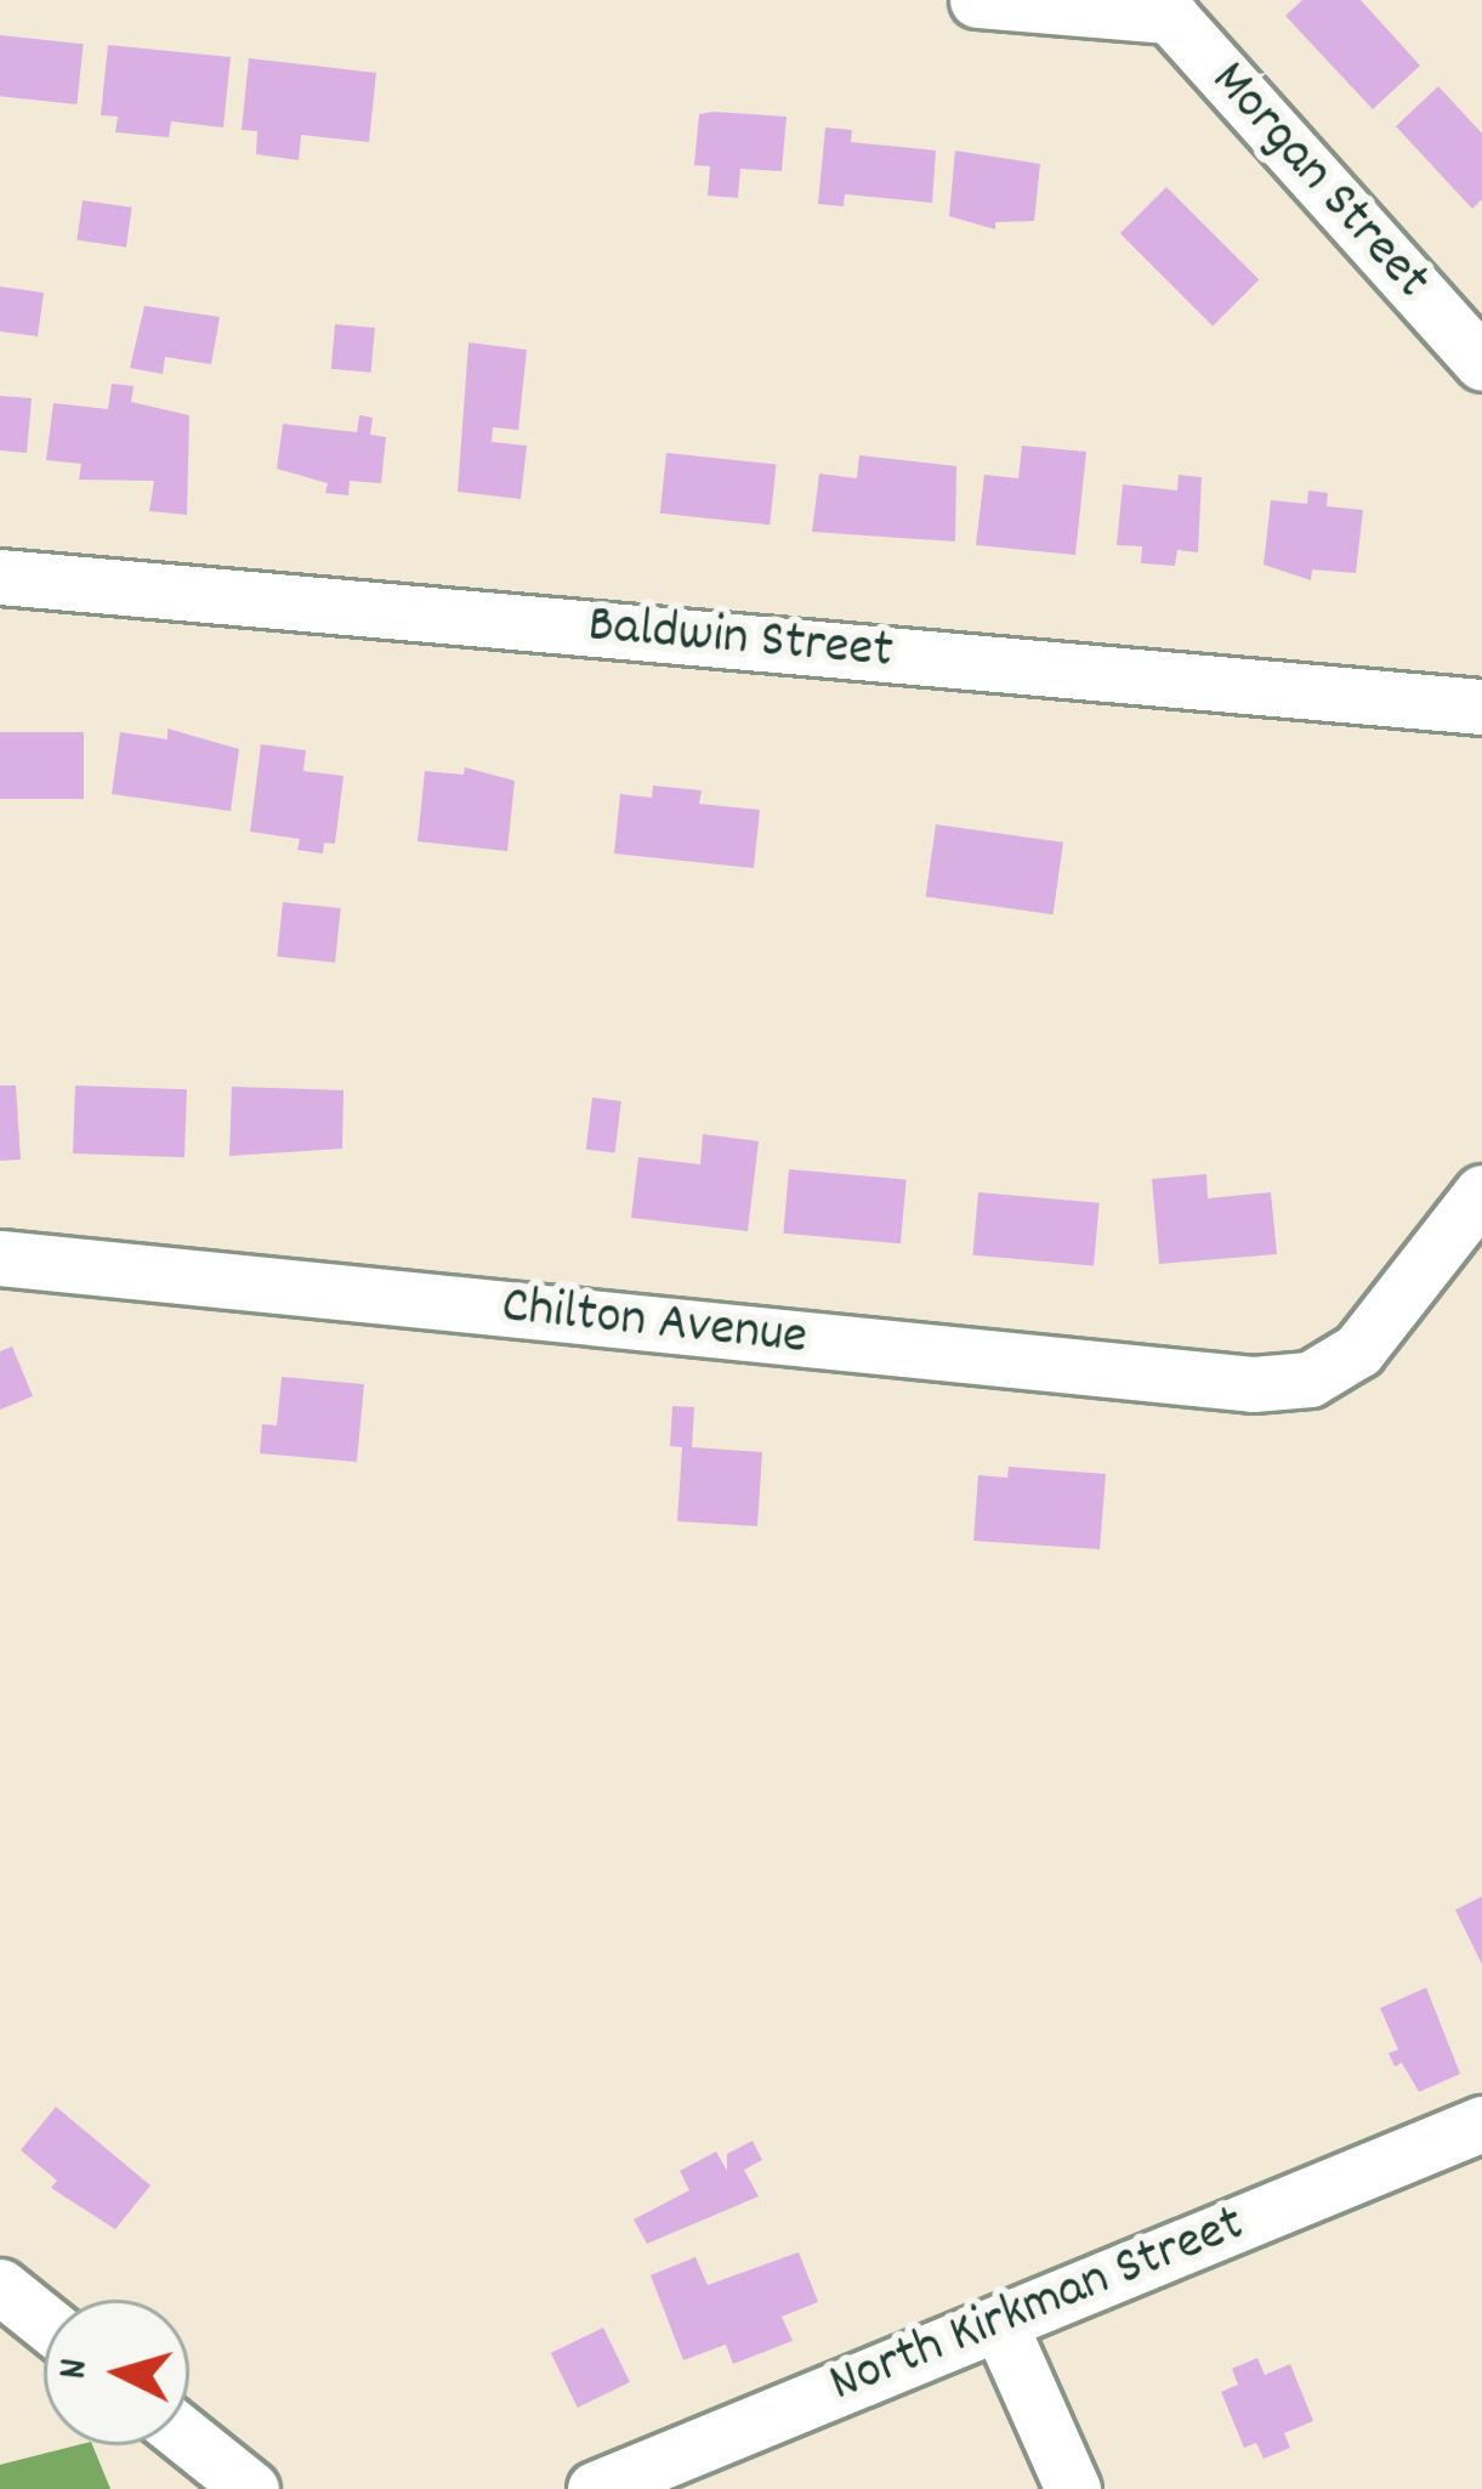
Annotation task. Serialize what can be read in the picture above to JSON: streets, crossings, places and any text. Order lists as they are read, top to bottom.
{
  "streets": {
    "street": [
      "Morgan Street",
      "Baldwin Street",
      "Chilton Avenue",
      "North Kirkman Street"
    ]
  },
  "north": "left"
}
